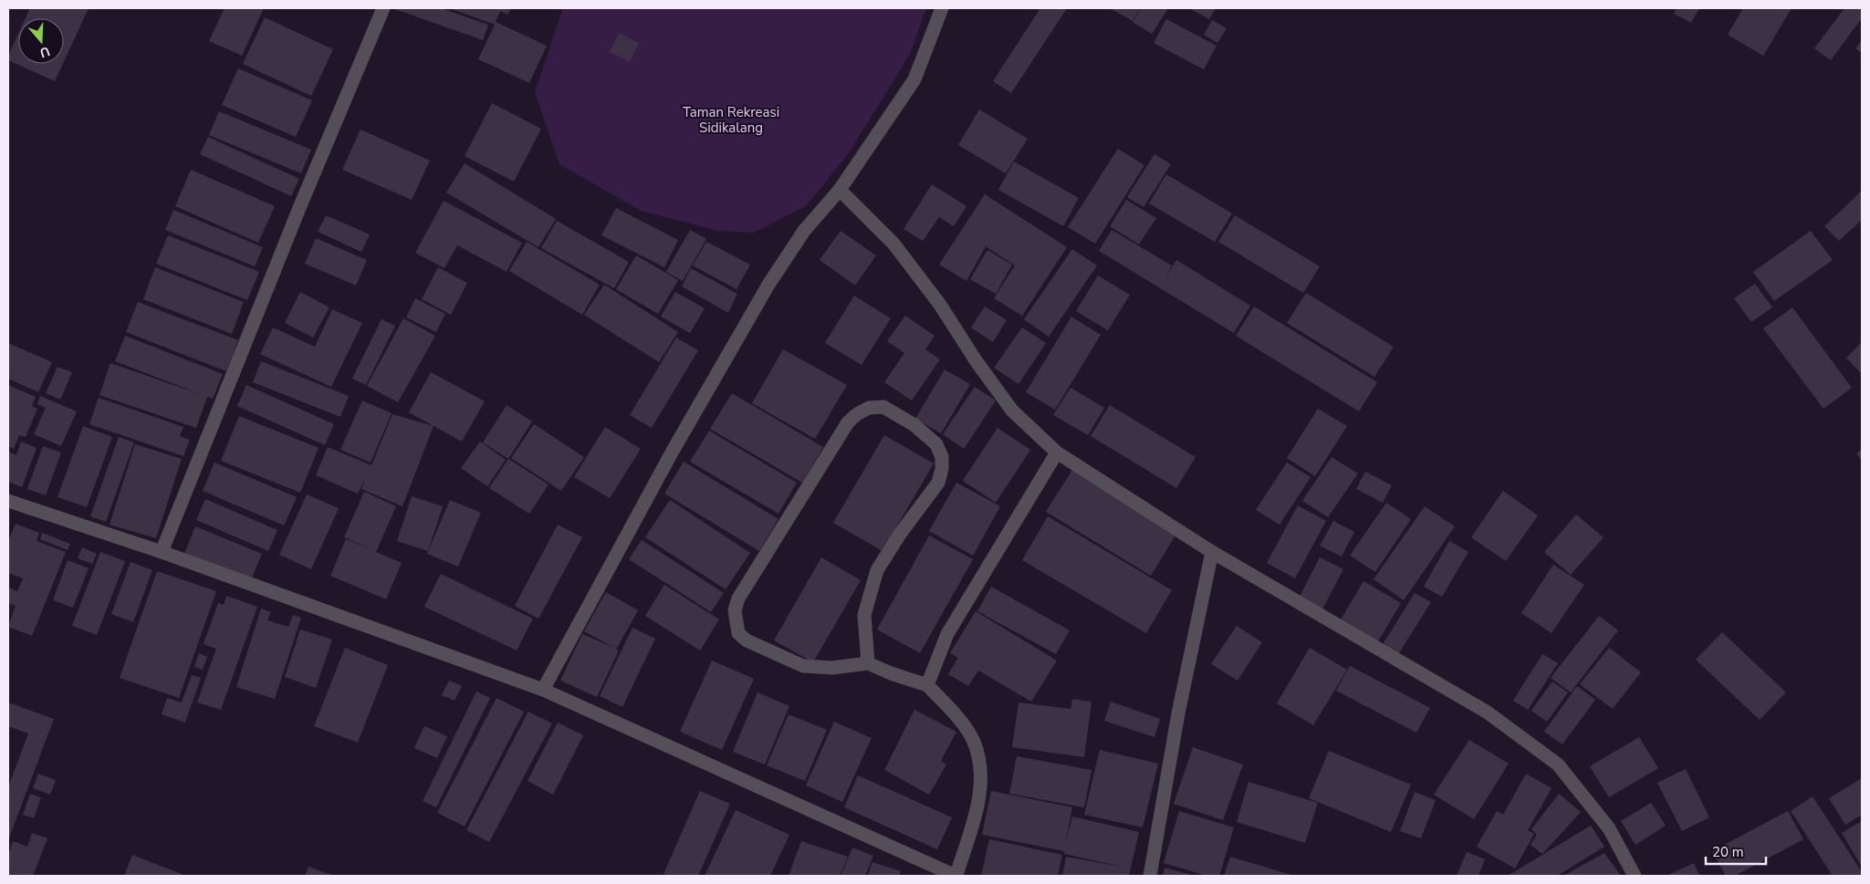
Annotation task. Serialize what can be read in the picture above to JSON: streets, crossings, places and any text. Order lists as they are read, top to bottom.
{
  "parks": ["Taman Rekreasi Sidikalang"],
  "scale_bar": "20 m",
  "north": "bottom"
}
